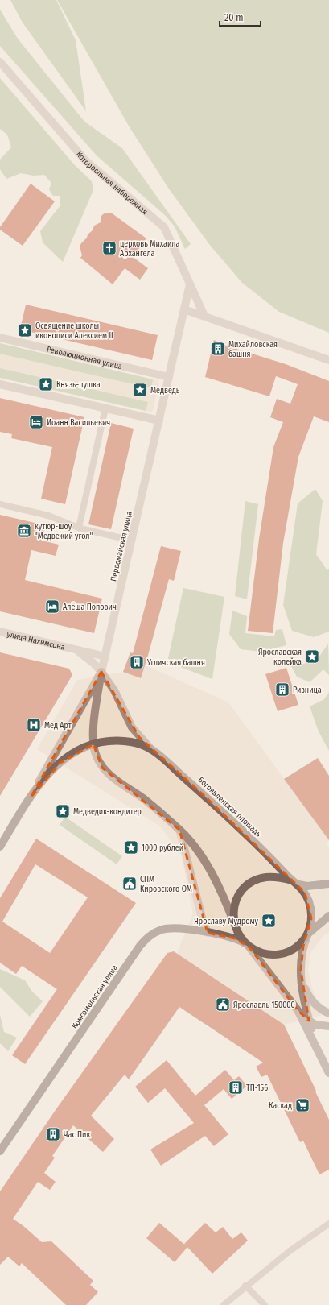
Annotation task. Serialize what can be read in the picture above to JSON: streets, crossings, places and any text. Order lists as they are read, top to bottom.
{
  "streets": {
    "main road": ["Первомайская улица", "Богоявленская площадь", "Комсомольская улица"],
    "street": ["Которосльная набережная", "Революционная улица", "улица Нахимсона"]
  },
  "crossings": [
    ["Которосльная набережная", "Первомайская улица"],
    ["Революционная улица", "Первомайская улица"],
    ["Первомайская улица", "улица Нахимсона"],
    ["Первомайская улица", "Богоявленская площадь"],
    ["улица Нахимсона", "Богоявленская площадь"],
    ["Богоявленская площадь", "Комсомольская улица"]
  ],
  "places": {
    "church": ["церковь Михаила Архангела"],
    "place": [
      "Освящение школы иконописи Алексием II",
      "Князь-пушка",
      "Медведь",
      "Ярославская копейка",
      "Медведик-кондитер",
      "1000 рублей",
      "Ярославу Мудрому"
    ],
    "building": [
      "Михайловская башня",
      "Угличская башня",
      "Ризница",
      "ТП-156",
      "Час Пик"
    ],
    "hotel": ["Иоанн Васильевич", "Алёша Попович"],
    "museum": ["кутюр-шоу \"Медвежий угол\""],
    "hospital": ["Мед Арт"],
    "public building": ["СПМ Кировского ОМ", "Ярославль 150000"],
    "supermarket": ["Каскад"]
  },
  "scale_bar": "20 m"
}
